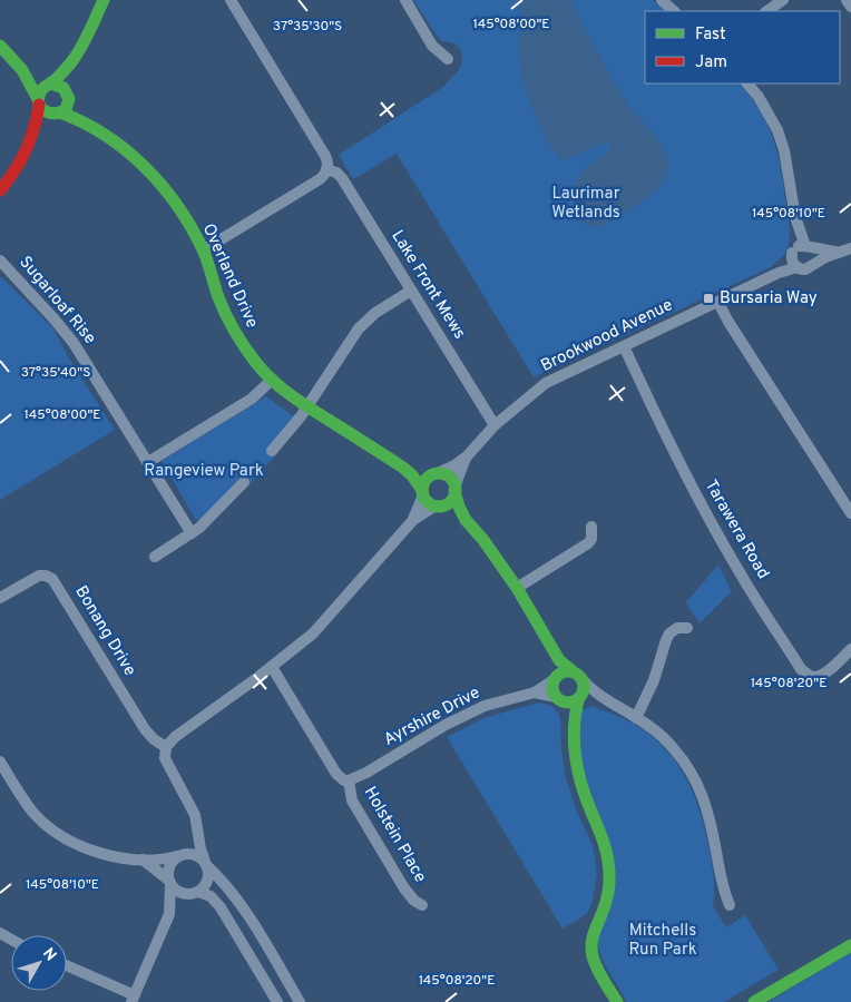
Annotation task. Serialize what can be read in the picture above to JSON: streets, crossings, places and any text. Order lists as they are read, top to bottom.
{
  "streets": {
    "street": [
      "Overland Drive",
      "Lake Front Mews",
      "Sugarloaf Rise",
      "Brookwood Avenue",
      "Tarawera Road",
      "Bonang Drive",
      "Ayrshire Drive",
      "Holstein Place"
    ]
  },
  "crossings": [
    ["Overland Drive", "Brookwood Avenue"],
    ["Lake Front Mews", "Brookwood Avenue"],
    ["Brookwood Avenue", "Tarawera Road"],
    ["Ayrshire Drive", "Holstein Place"]
  ],
  "parks": ["Laurimar Wetlands", "Rangeview Park", "Mitchells Run Park"],
  "places": {
    "transit": ["Bursaria Way"]
  },
  "legend": ["Fast", "Jam"],
  "north": "top right",
  "coordinates": [
    "145°08'00\"E",
    "37°35'30\"S",
    "145°08'10\"E",
    "37°35'40\"S",
    "145°08'20\"E"
  ]
}
